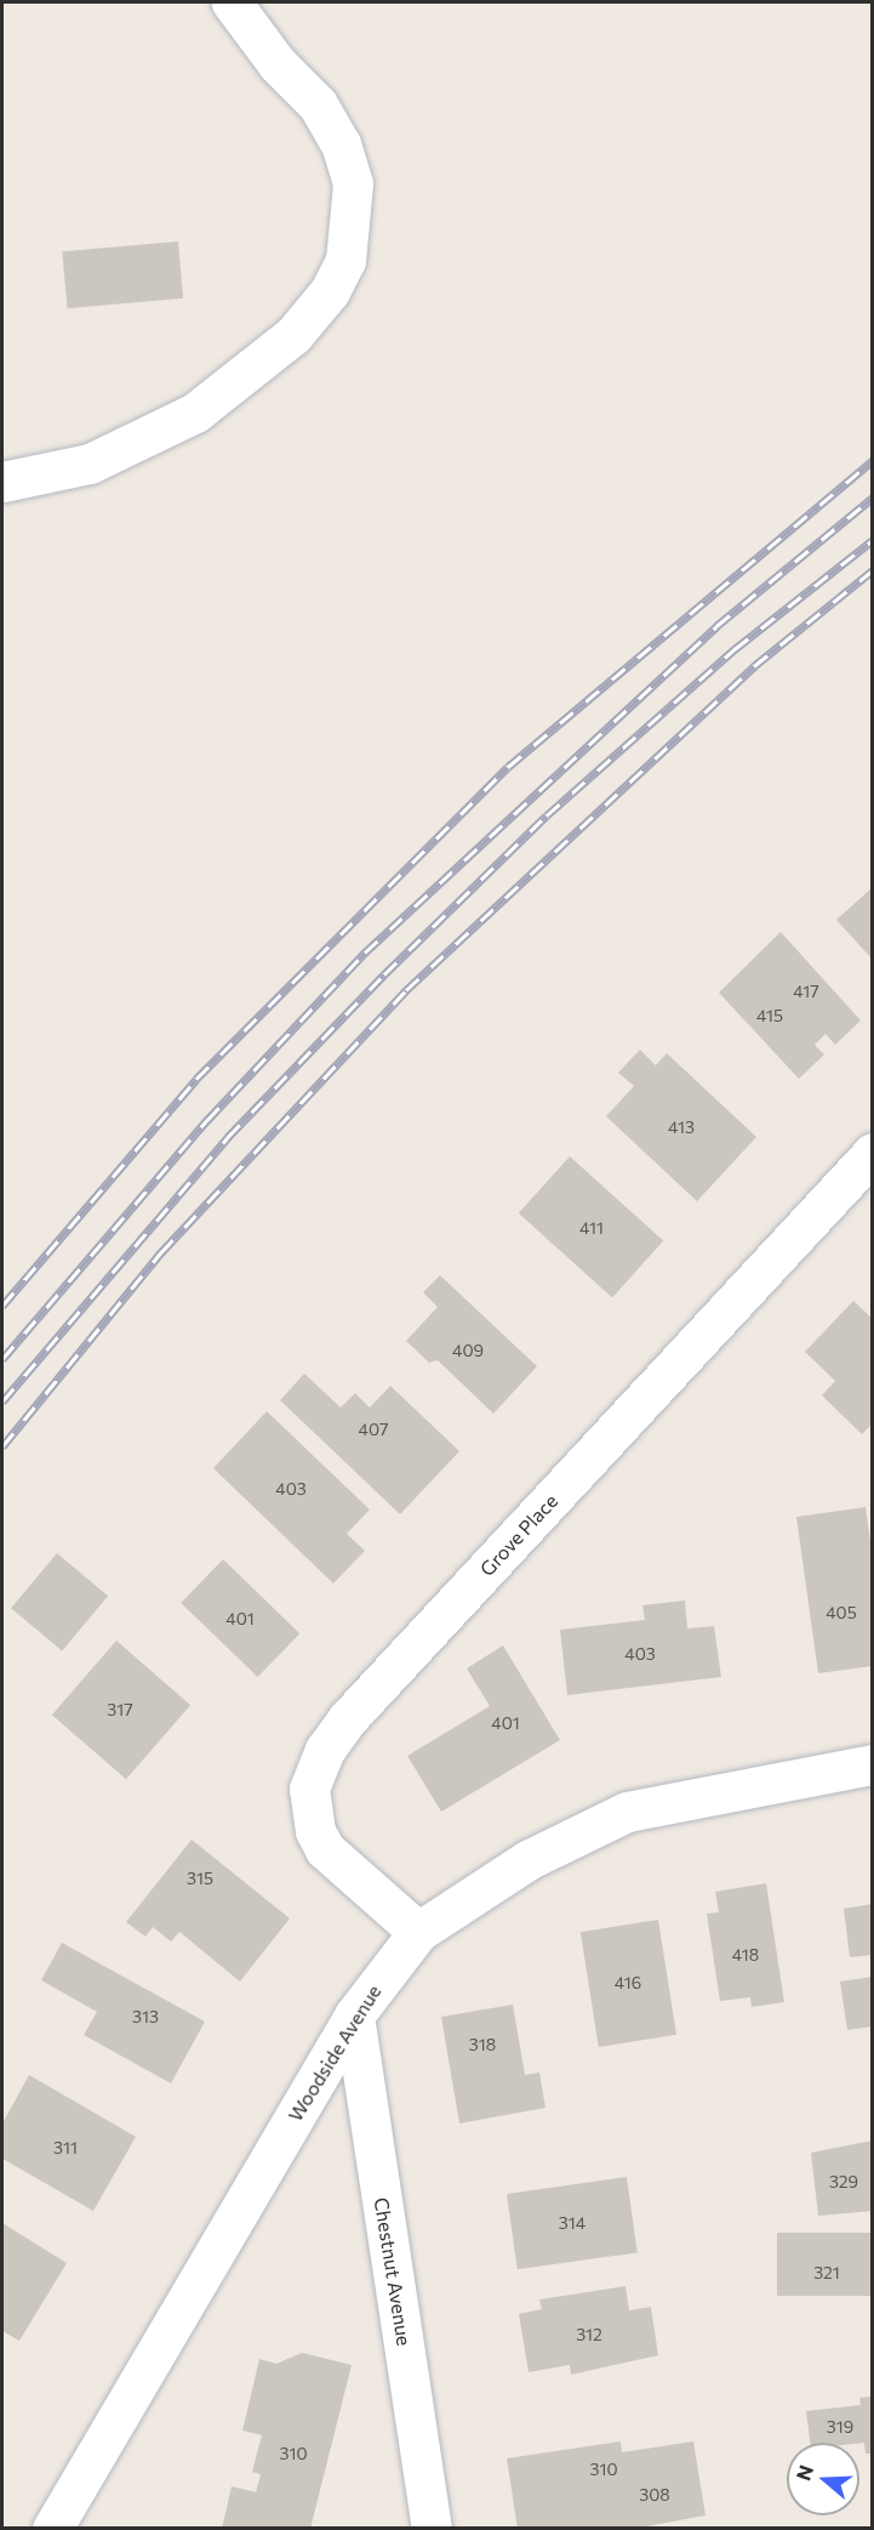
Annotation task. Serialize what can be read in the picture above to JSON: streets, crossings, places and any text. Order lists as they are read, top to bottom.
{
  "streets": {
    "street": ["Grove Place", "Woodside Avenue", "Chestnut Avenue"]
  },
  "crossings": [
    ["Grove Place", "Woodside Avenue"],
    ["Woodside Avenue", "Chestnut Avenue"]
  ],
  "house_numbers": [
    "417",
    "415",
    "413",
    "411",
    "409",
    "407",
    "403",
    "405",
    "401",
    "403",
    "317",
    "401",
    "315",
    "418",
    "416",
    "313",
    "318",
    "311",
    "329",
    "314",
    "321",
    "312",
    "319",
    "310",
    "310",
    "308"
  ],
  "north": "left"
}
